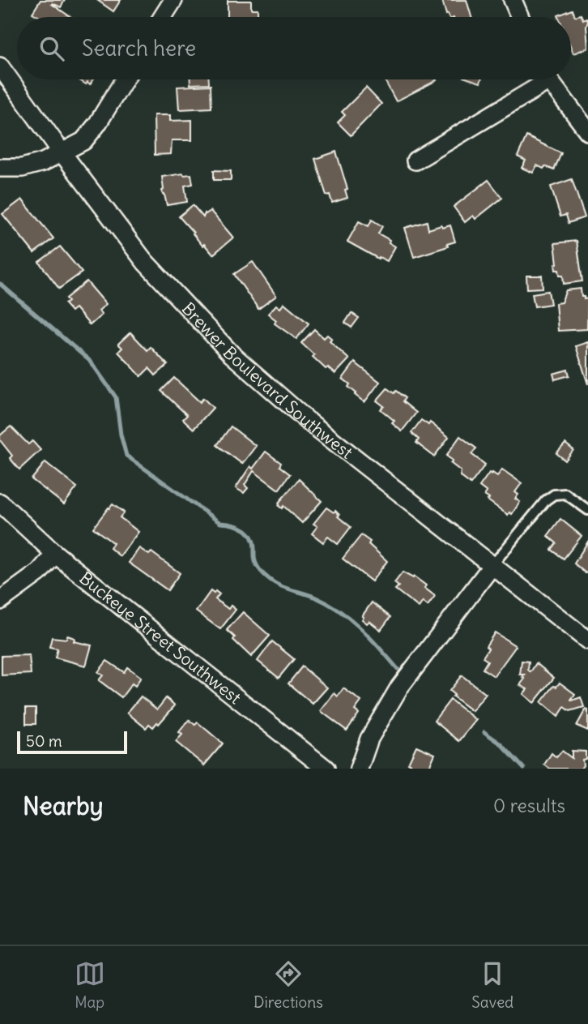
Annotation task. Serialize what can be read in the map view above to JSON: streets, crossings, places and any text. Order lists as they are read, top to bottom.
{
  "streets": {
    "street": ["Brewer Boulevard Southwest", "Buckeye Street Southwest"]
  },
  "scale_bar": "50 m",
  "page": {
    "search": "Search here",
    "scale": "50 m",
    "heading": ["Nearby", "0 results"],
    "nav": ["Map", "Directions", "Saved"]
  }
}
